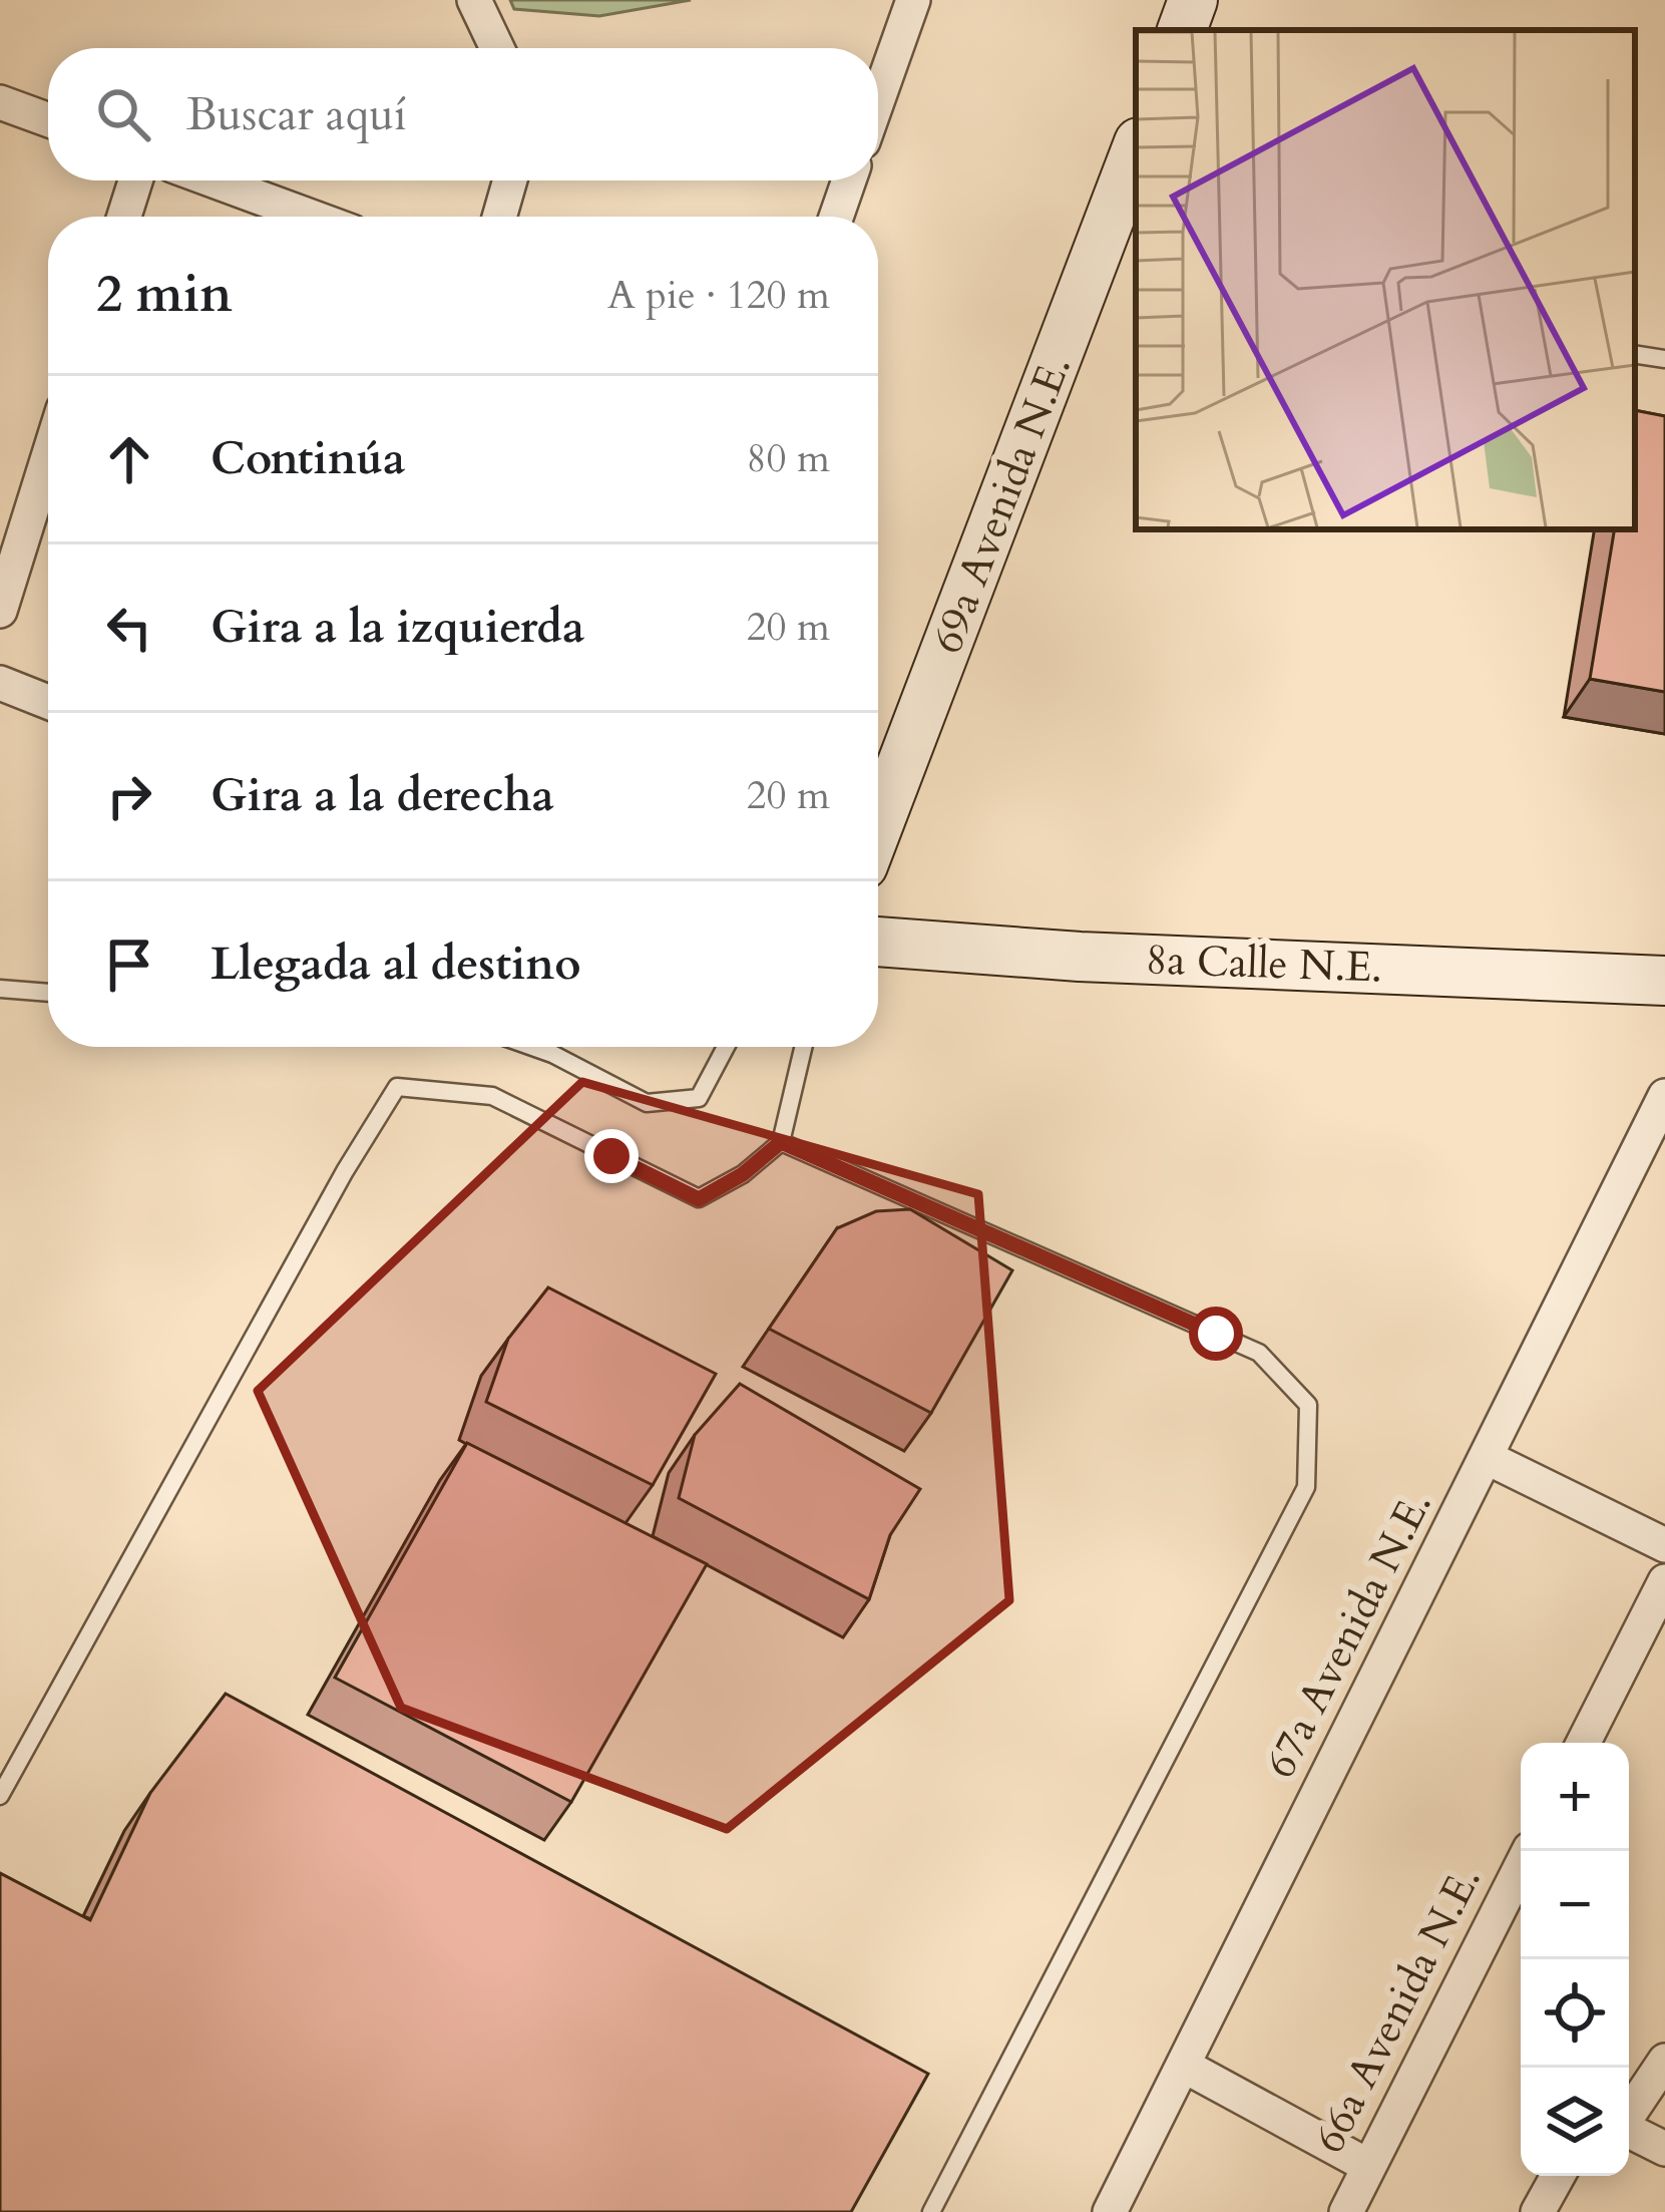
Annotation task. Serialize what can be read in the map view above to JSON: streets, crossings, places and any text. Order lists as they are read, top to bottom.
{
  "streets": {
    "street": [
      "69a Avenida N.E.",
      "8a Calle N.E.",
      "67a Avenida N.E.",
      "66a Avenida N.E."
    ]
  },
  "page": {
    "search": "Buscar aquí",
    "heading": ["2 min", "A pie · 120 m"],
    "list": [
      ["Continúa", "80 m"],
      ["Gira a la izquierda", "20 m"],
      ["Gira a la derecha", "20 m"],
      "Llegada al destino"
    ],
    "map_buttons": ["+", "−"]
  }
}
